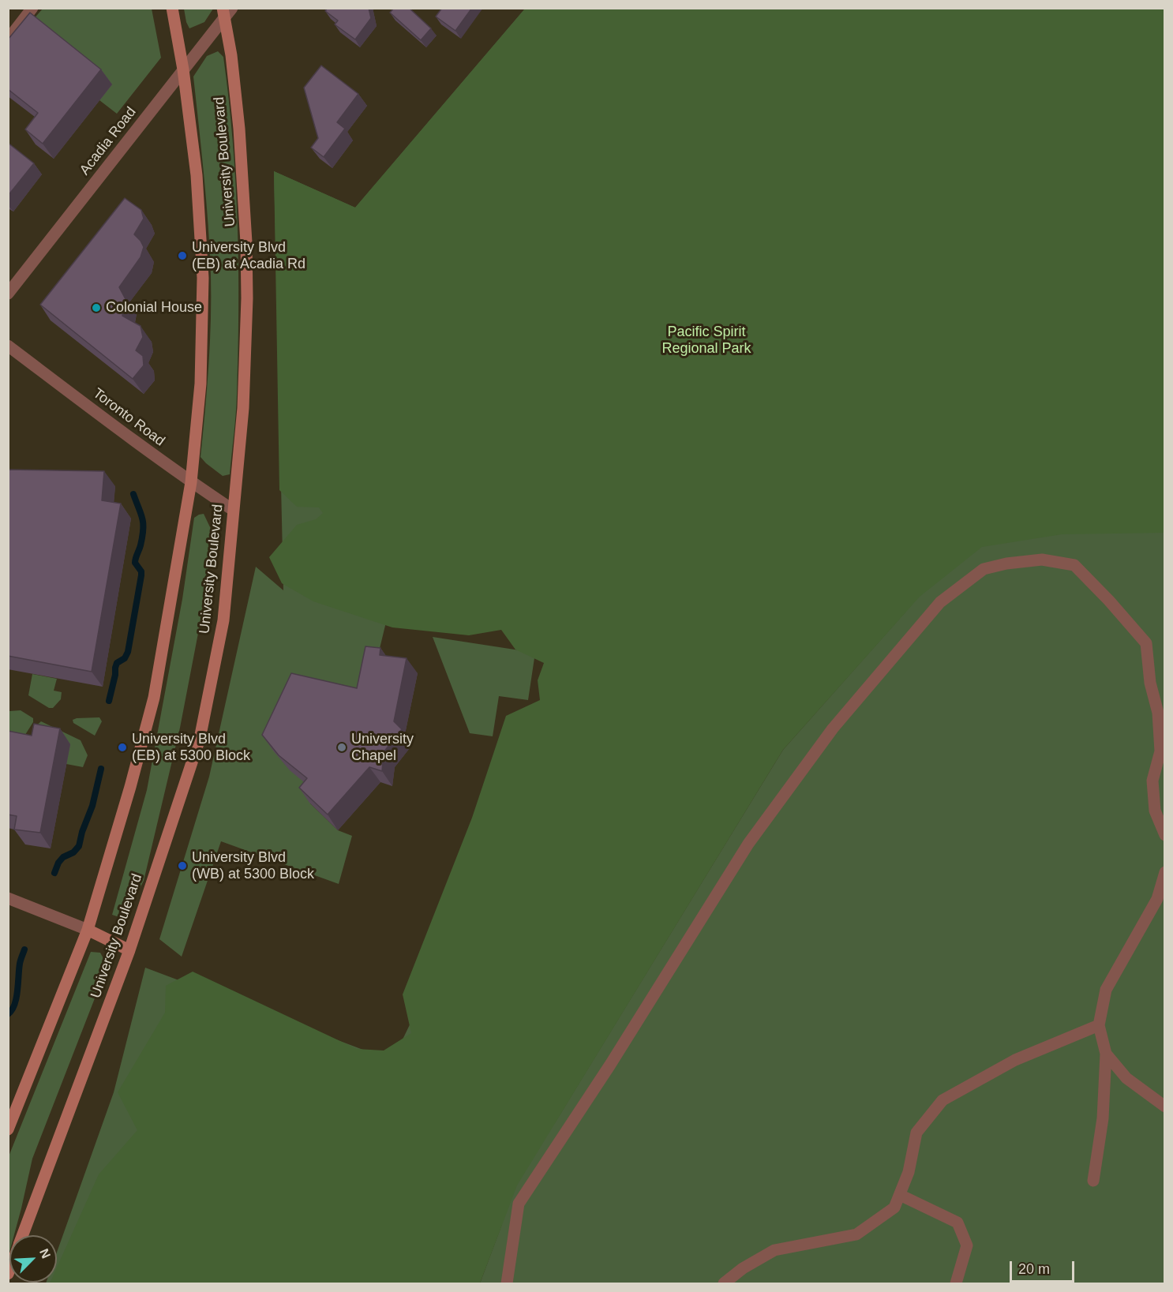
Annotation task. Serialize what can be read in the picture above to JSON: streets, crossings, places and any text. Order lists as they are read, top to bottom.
{
  "streets": {
    "main road": ["University Boulevard"],
    "street": ["Acadia Road", "Toronto Road"]
  },
  "crossings": [
    ["Acadia Road", "University Boulevard"],
    ["University Boulevard", "Toronto Road"]
  ],
  "parks": ["Pacific Spirit Regional Park"],
  "places": [
    "University Blvd (EB) at Acadia Rd",
    "Colonial House",
    "University Blvd (EB) at 5300 Block",
    "University Chapel",
    "University Blvd (WB) at 5300 Block"
  ],
  "scale_bar": "20 m",
  "north": "top right"
}
